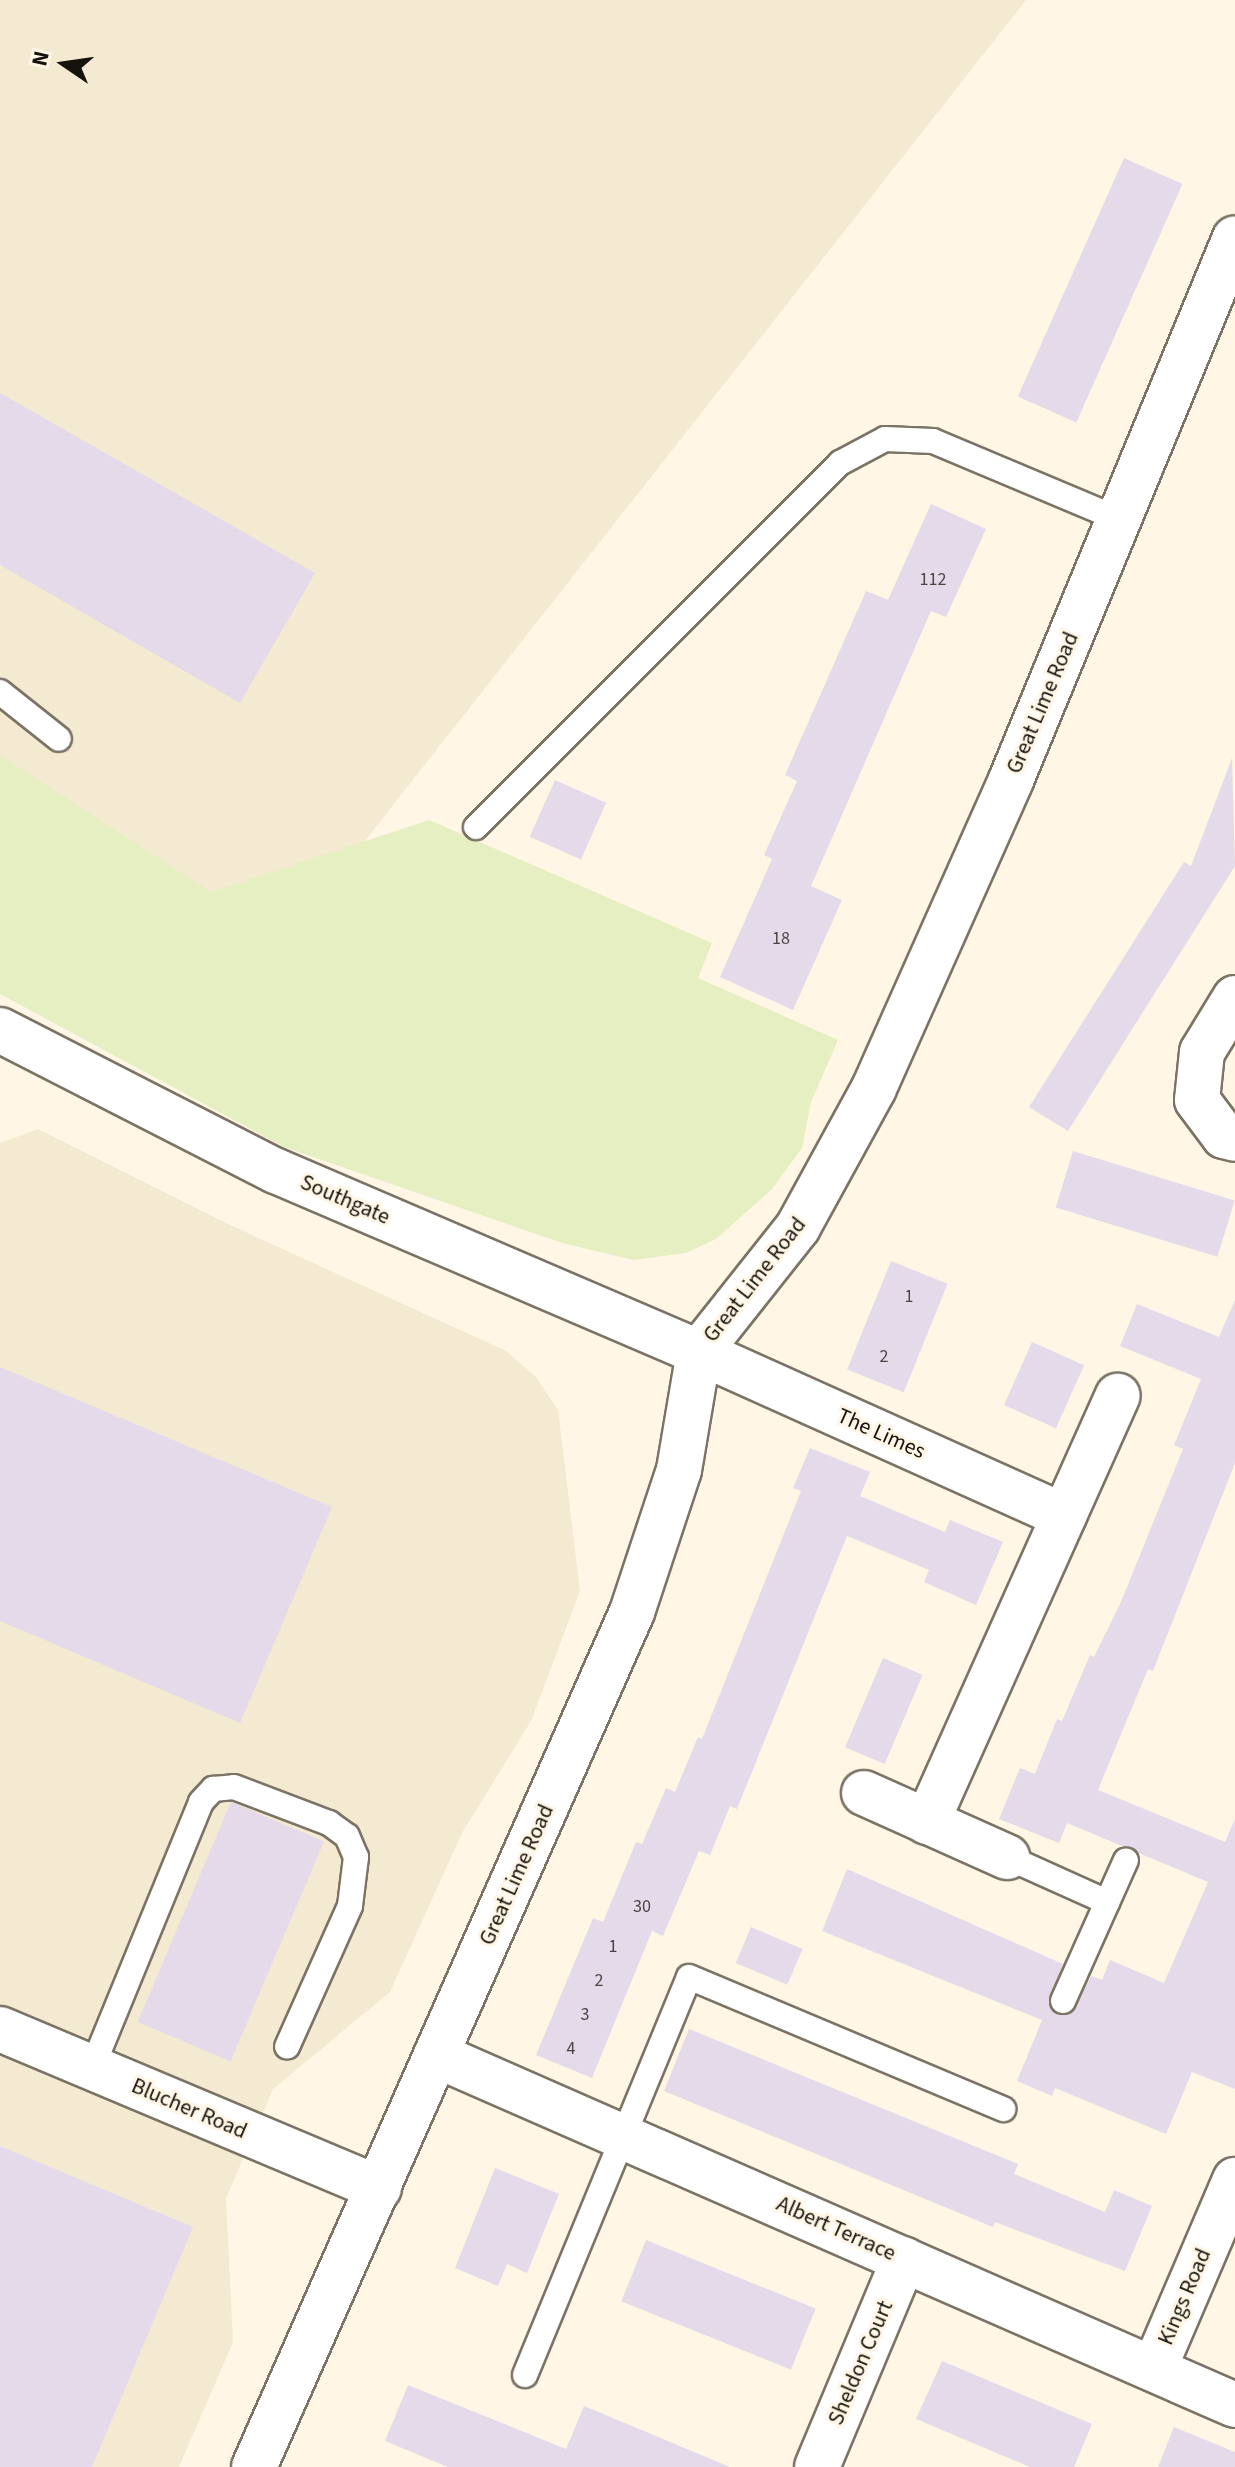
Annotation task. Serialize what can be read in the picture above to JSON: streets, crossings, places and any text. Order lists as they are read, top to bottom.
{
  "streets": {
    "street": [
      "Great Lime Road",
      "Southgate",
      "The Limes",
      "Blucher Road",
      "Albert Terrace",
      "Kings Road",
      "Sheldon Court"
    ]
  },
  "crossings": [
    ["Great Lime Road", "Southgate"],
    ["Great Lime Road", "The Limes"],
    ["Great Lime Road", "Blucher Road"],
    ["Great Lime Road", "Albert Terrace"],
    ["Southgate", "The Limes"],
    ["Albert Terrace", "Kings Road"],
    ["Albert Terrace", "Sheldon Court"]
  ],
  "house_numbers": [
    "112",
    "18",
    "1",
    "2",
    "30",
    "1",
    "2",
    "3",
    "4"
  ],
  "north": "left"
}
